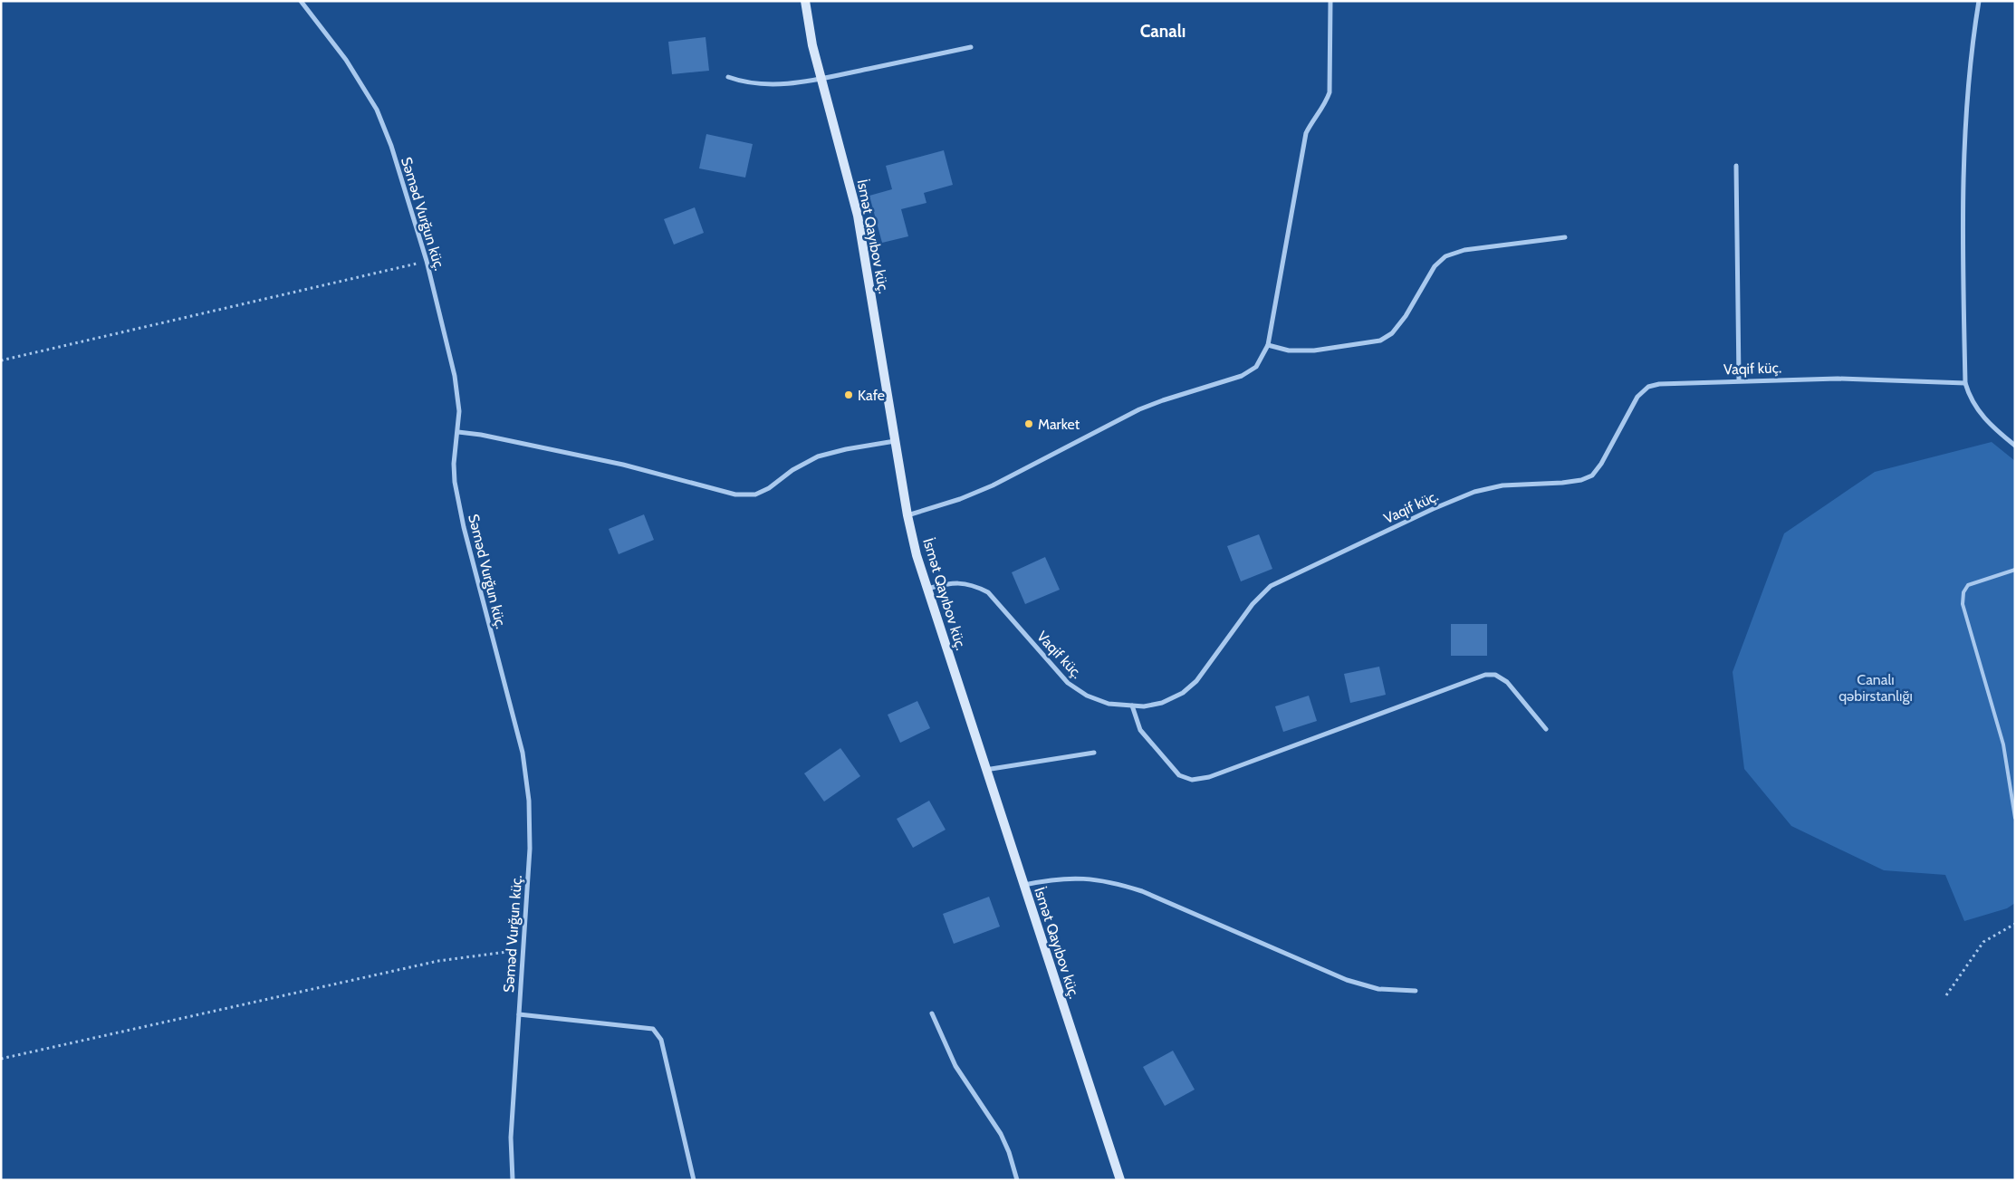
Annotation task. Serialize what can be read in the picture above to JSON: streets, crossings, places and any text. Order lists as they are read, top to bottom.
{
  "streets": {
    "street": ["Səməd Vurğun küç.", "İsmət Qayıbov küç.", "Vaqif küç."]
  },
  "crossings": [
    ["İsmət Qayıbov küç.", "Vaqif küç."]
  ],
  "districts": ["Canalı"],
  "parks": ["Canalı qəbirstanlığı"],
  "places": ["Kafe", "Market"]
}
